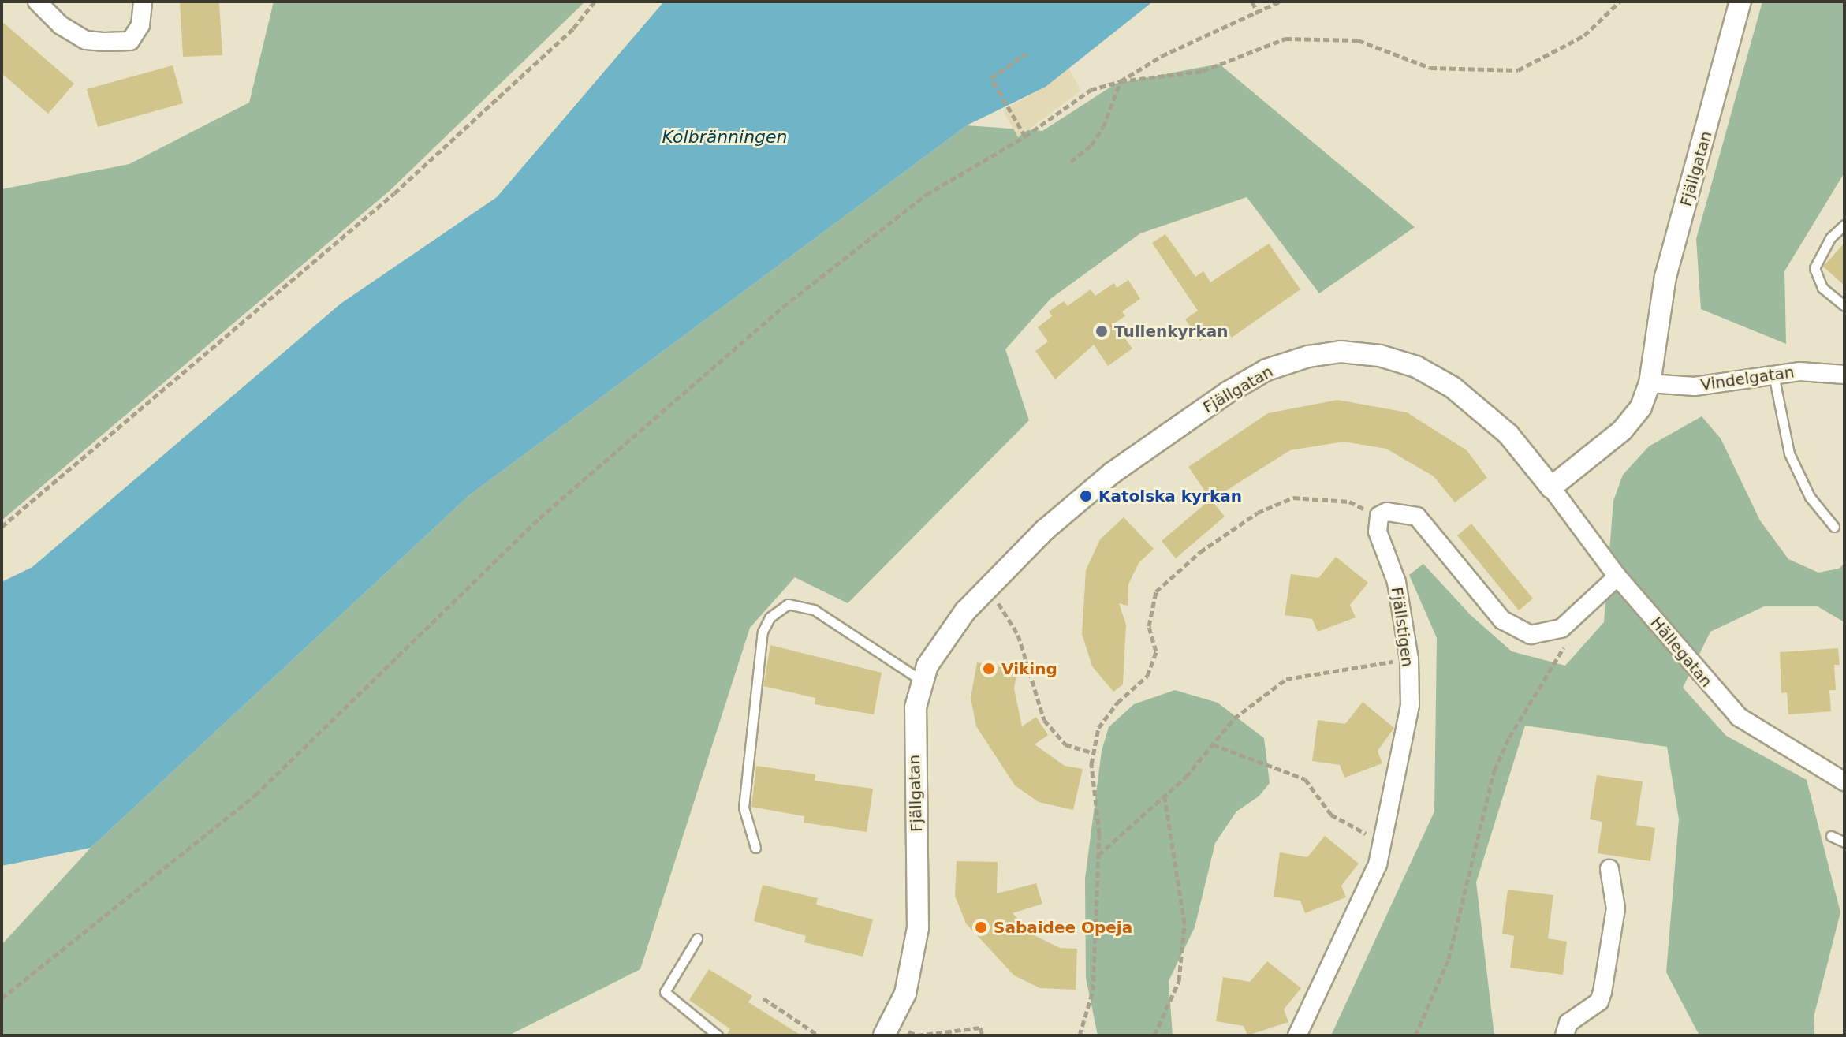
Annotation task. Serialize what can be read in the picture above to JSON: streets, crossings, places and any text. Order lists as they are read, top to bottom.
{
  "streets": {
    "street": [
      "Fjällgatan",
      "Vindelgatan",
      "Fjällstigen",
      "Hällegatan"
    ]
  },
  "crossings": [
    ["Fjällgatan", "Vindelgatan"],
    ["Fjällgatan", "Hällegatan"]
  ],
  "water": ["Kolbränningen"],
  "places": [
    "Tullenkyrkan",
    "Katolska kyrkan",
    "Viking",
    "Sabaidee Opeja"
  ]
}
